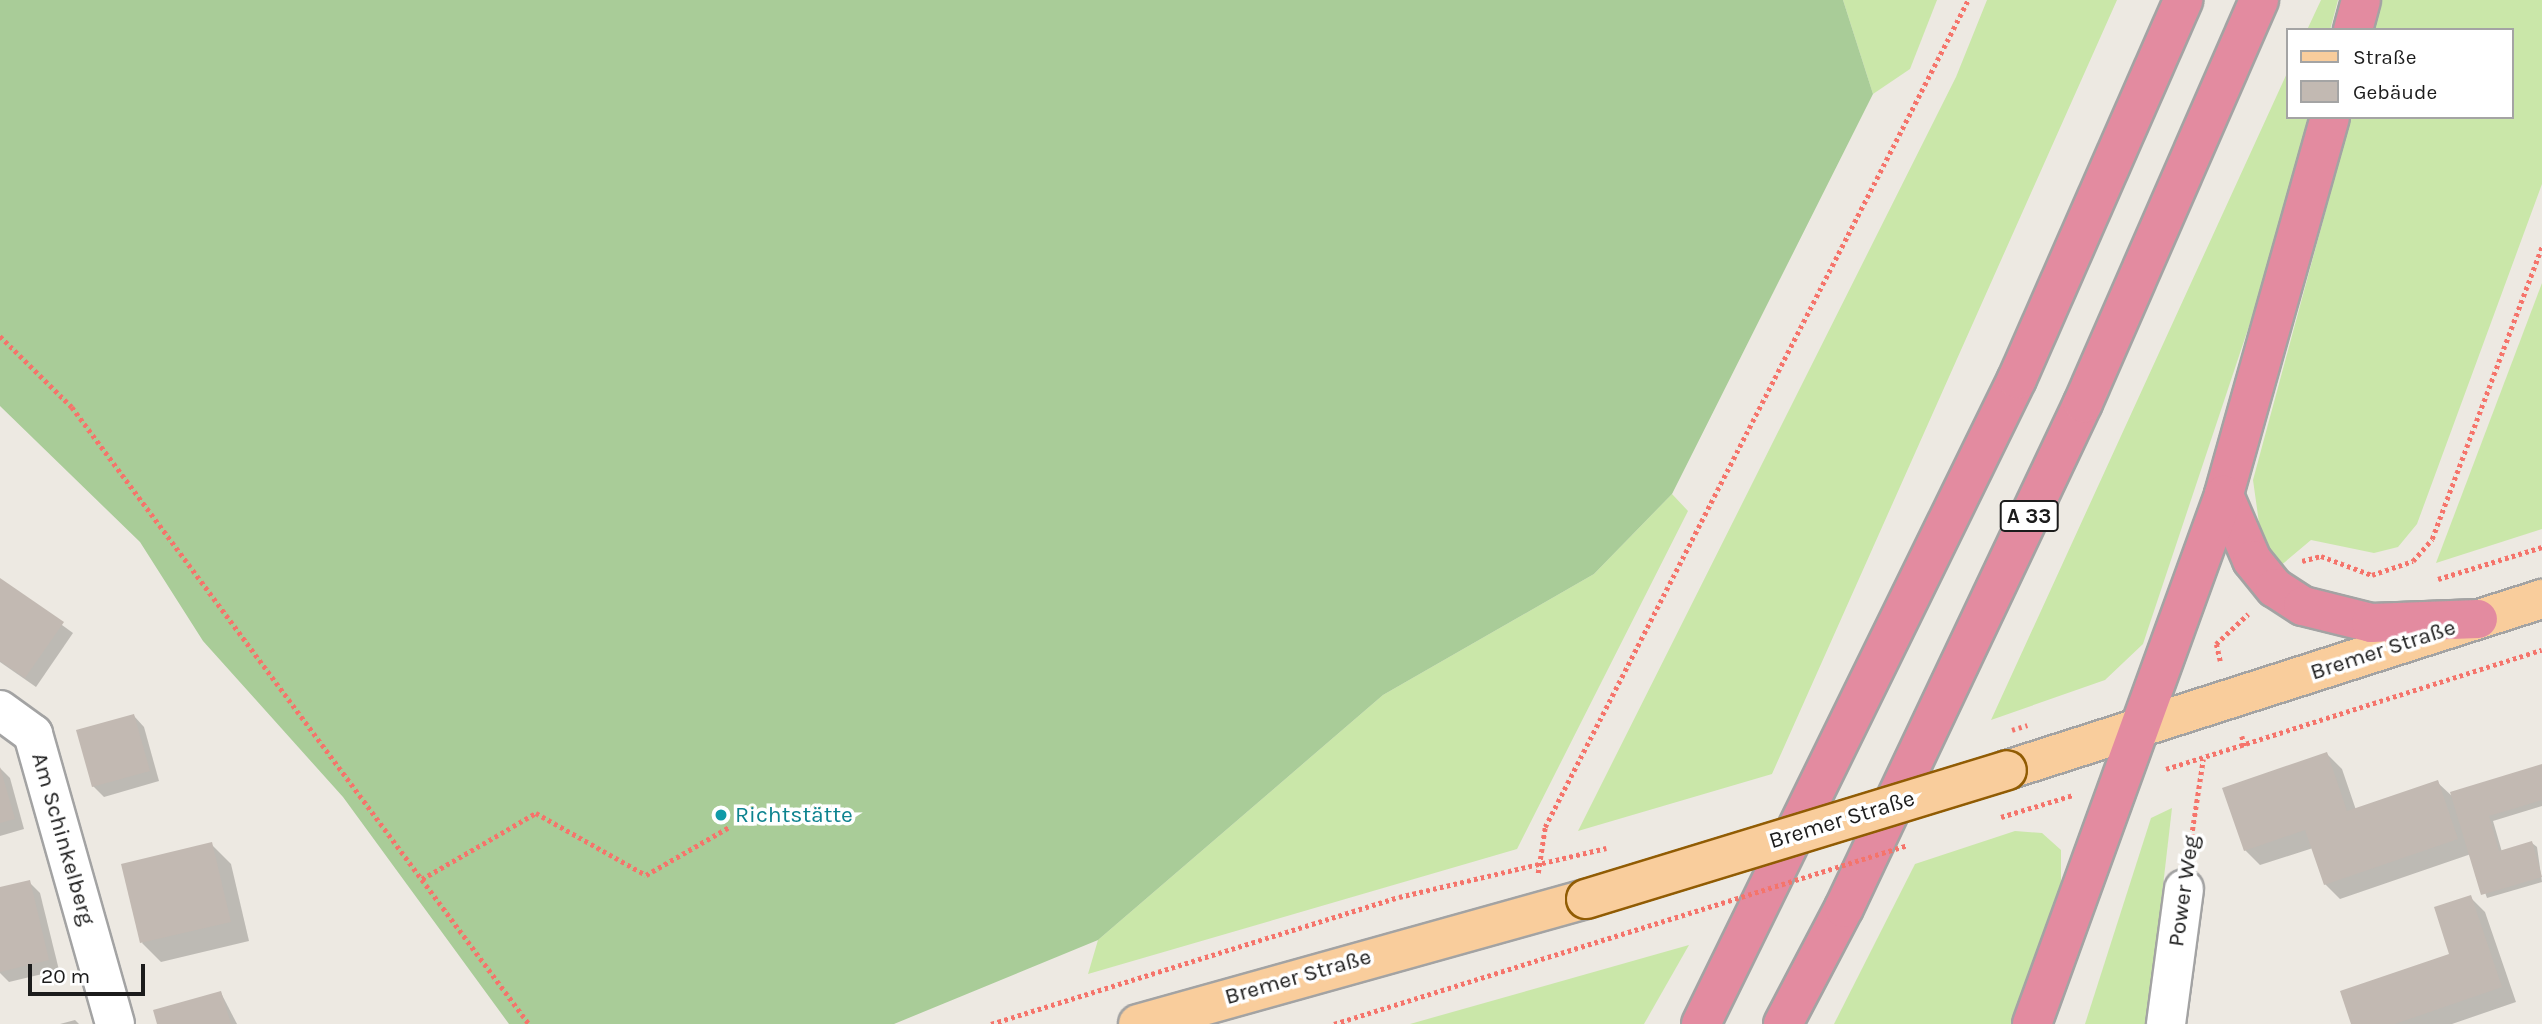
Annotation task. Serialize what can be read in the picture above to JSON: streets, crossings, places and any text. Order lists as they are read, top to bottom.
{
  "streets": {
    "highway": ["A 33"],
    "main road": ["Bremer Straße"],
    "street": ["Am Schinkelberg", "Power Weg"]
  },
  "places": ["Richtstätte"],
  "legend": ["Straße", "Gebäude"],
  "scale_bar": "20 m"
}
